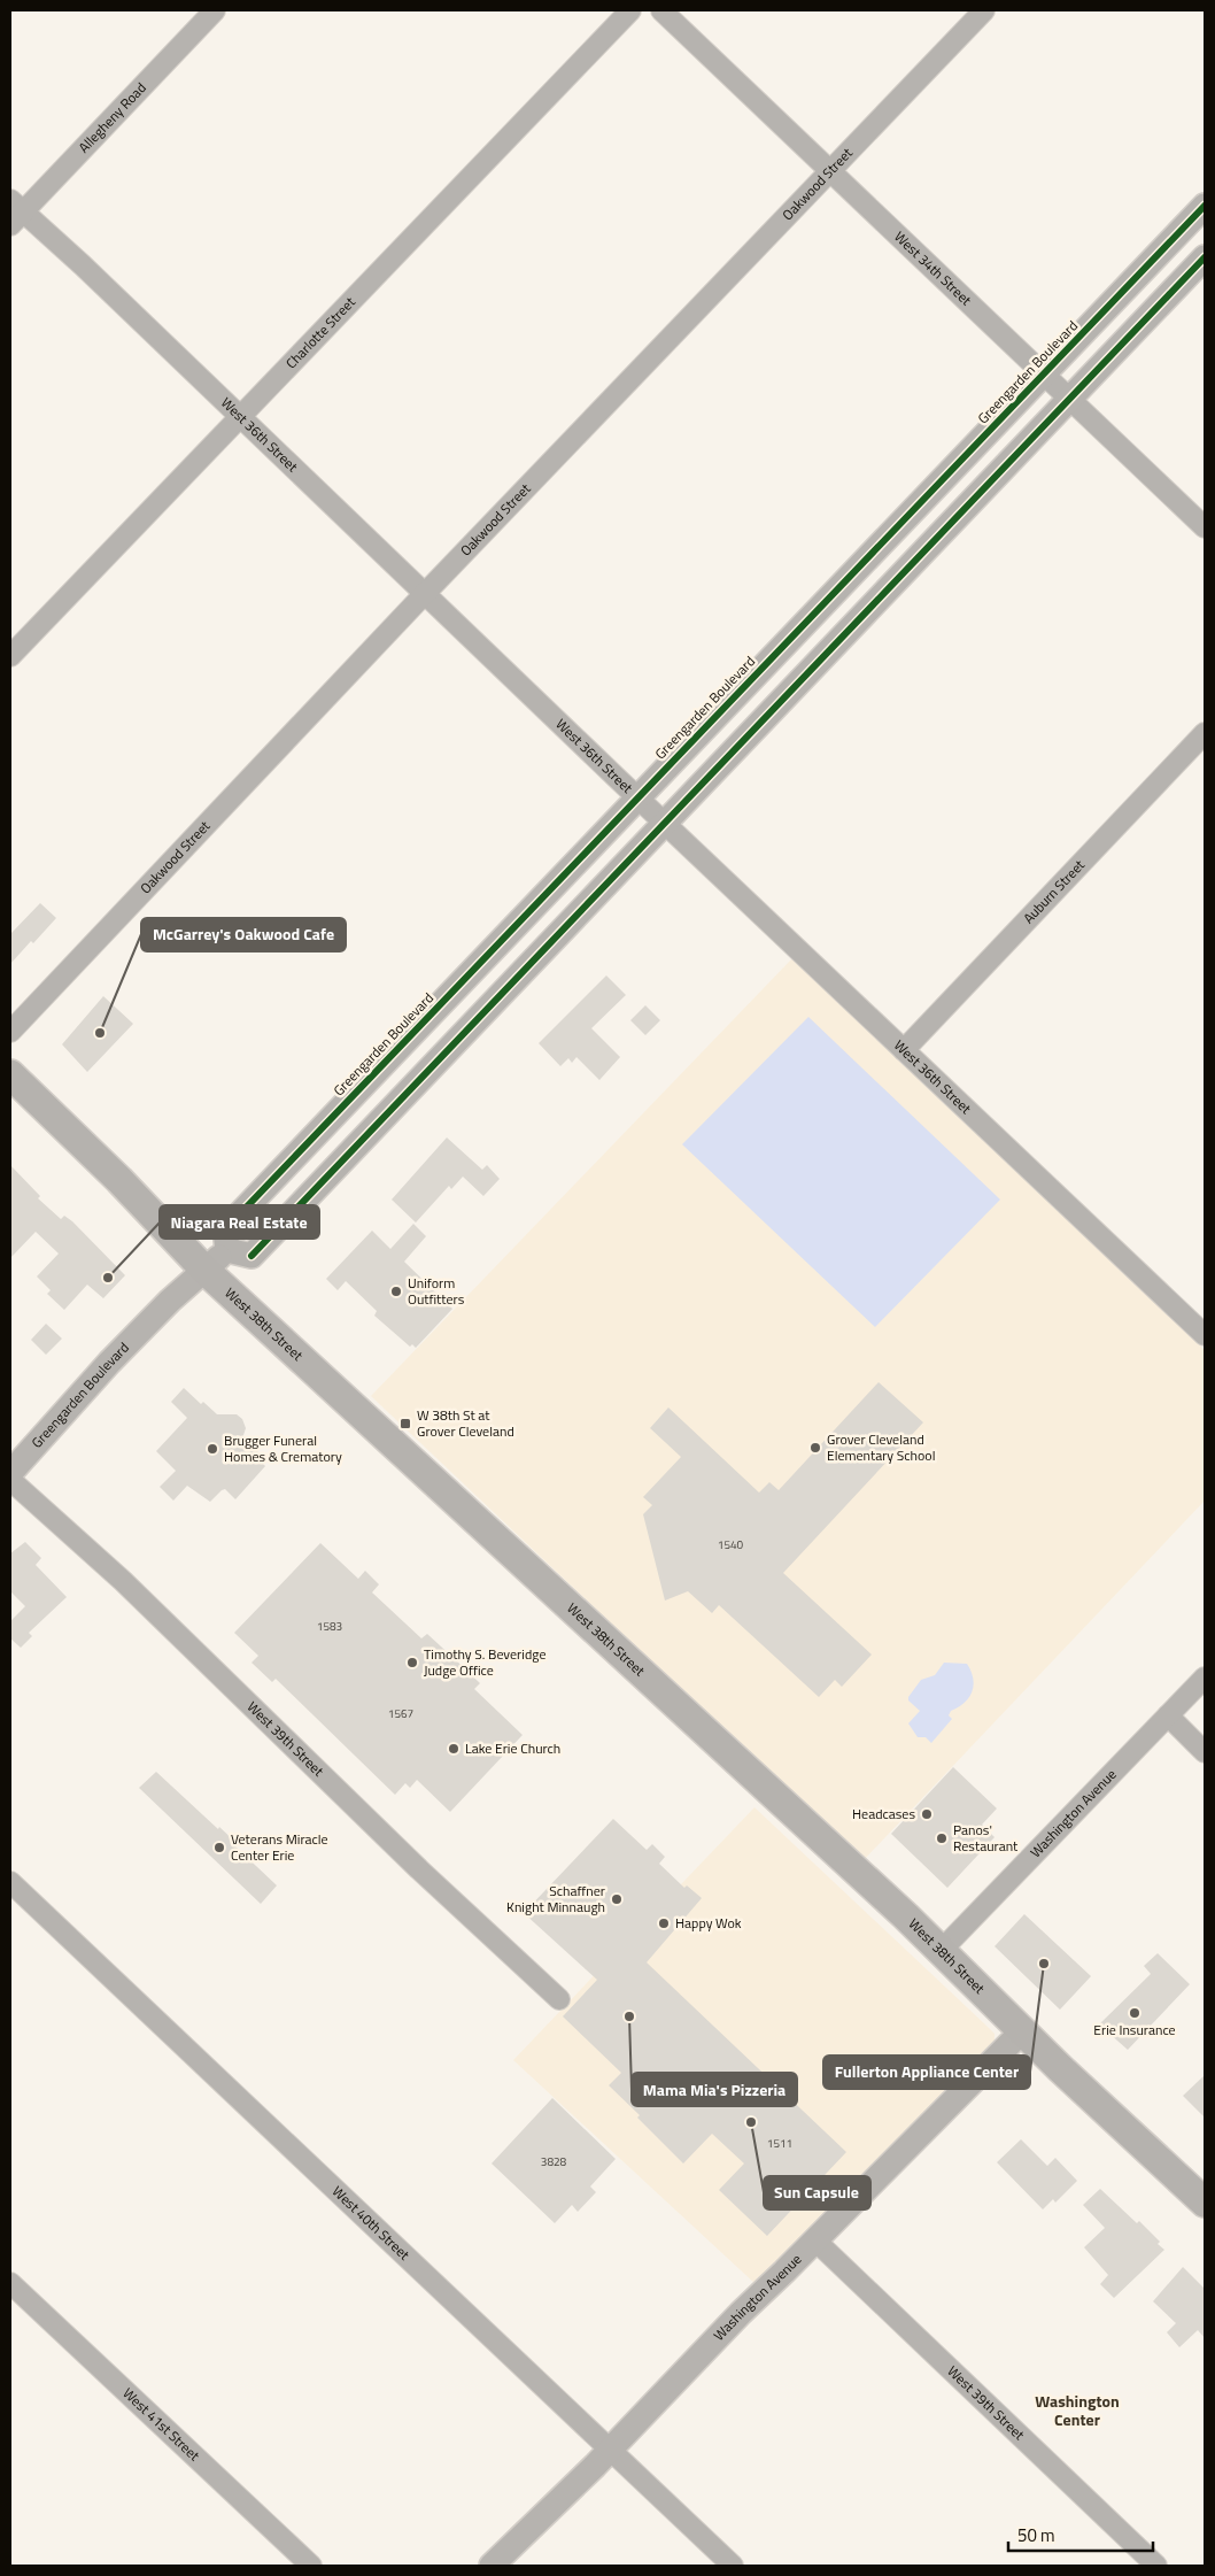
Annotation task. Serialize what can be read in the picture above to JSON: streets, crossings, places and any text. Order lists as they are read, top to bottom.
{
  "streets": {
    "main road": ["West 38th Street"],
    "street": [
      "Allegheny Road",
      "Oakwood Street",
      "West 34th Street",
      "Charlotte Street",
      "Greengarden Boulevard",
      "West 36th Street",
      "Auburn Street",
      "West 39th Street",
      "Washington Avenue",
      "West 40th Street",
      "West 41st Street"
    ]
  },
  "crossings": [
    ["Allegheny Road", "West 36th Street"],
    ["Oakwood Street", "West 34th Street"],
    ["Oakwood Street", "West 36th Street"],
    ["West 34th Street", "Greengarden Boulevard"],
    ["Charlotte Street", "West 36th Street"],
    ["Greengarden Boulevard", "West 36th Street"],
    ["Greengarden Boulevard", "West 38th Street"],
    ["West 36th Street", "Auburn Street"],
    ["West 38th Street", "Washington Avenue"],
    ["West 39th Street", "Washington Avenue"],
    ["Washington Avenue", "West 40th Street"]
  ],
  "districts": ["Washington Center"],
  "places": {
    "other": [
      "McGarrey's Oakwood Cafe",
      "Niagara Real Estate",
      "Uniform Outfitters",
      "Grover Cleveland Elementary School",
      "Brugger Funeral Homes & Crematory",
      "Timothy S. Beveridge Judge Office",
      "Lake Erie Church",
      "Headcases",
      "Panos' Restaurant",
      "Veterans Miracle Center Erie",
      "Schaffner Knight Minnaugh",
      "Happy Wok",
      "Fullerton Appliance Center",
      "Erie Insurance",
      "Mama Mia's Pizzeria",
      "Sun Capsule"
    ],
    "transit": ["W 38th St at Grover Cleveland"]
  },
  "house_numbers": [
    "1540",
    "1583",
    "1567",
    "1511",
    "3828"
  ],
  "scale_bar": "50 m"
}
